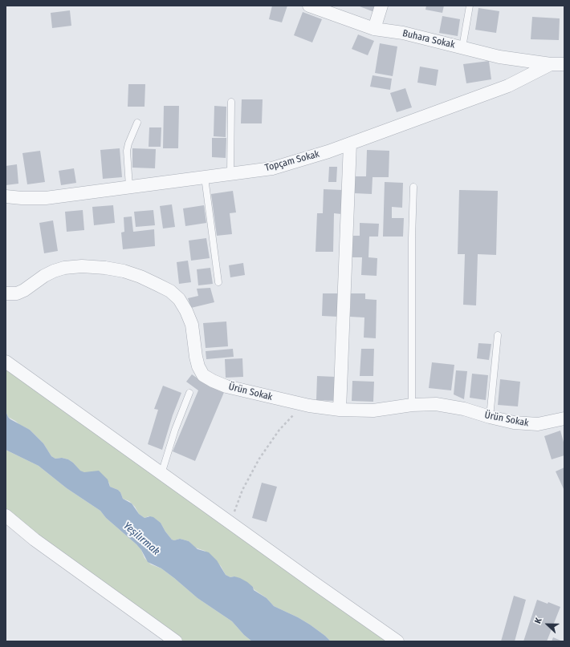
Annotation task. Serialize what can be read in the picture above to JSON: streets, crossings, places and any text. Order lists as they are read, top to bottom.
{
  "streets": {
    "street": ["Buhara Sokak", "Topçam Sokak", "Ürün Sokak"]
  },
  "crossings": [
    ["Buhara Sokak", "Topçam Sokak"]
  ],
  "water": ["Yeşilırmak"],
  "north": "left"
}
